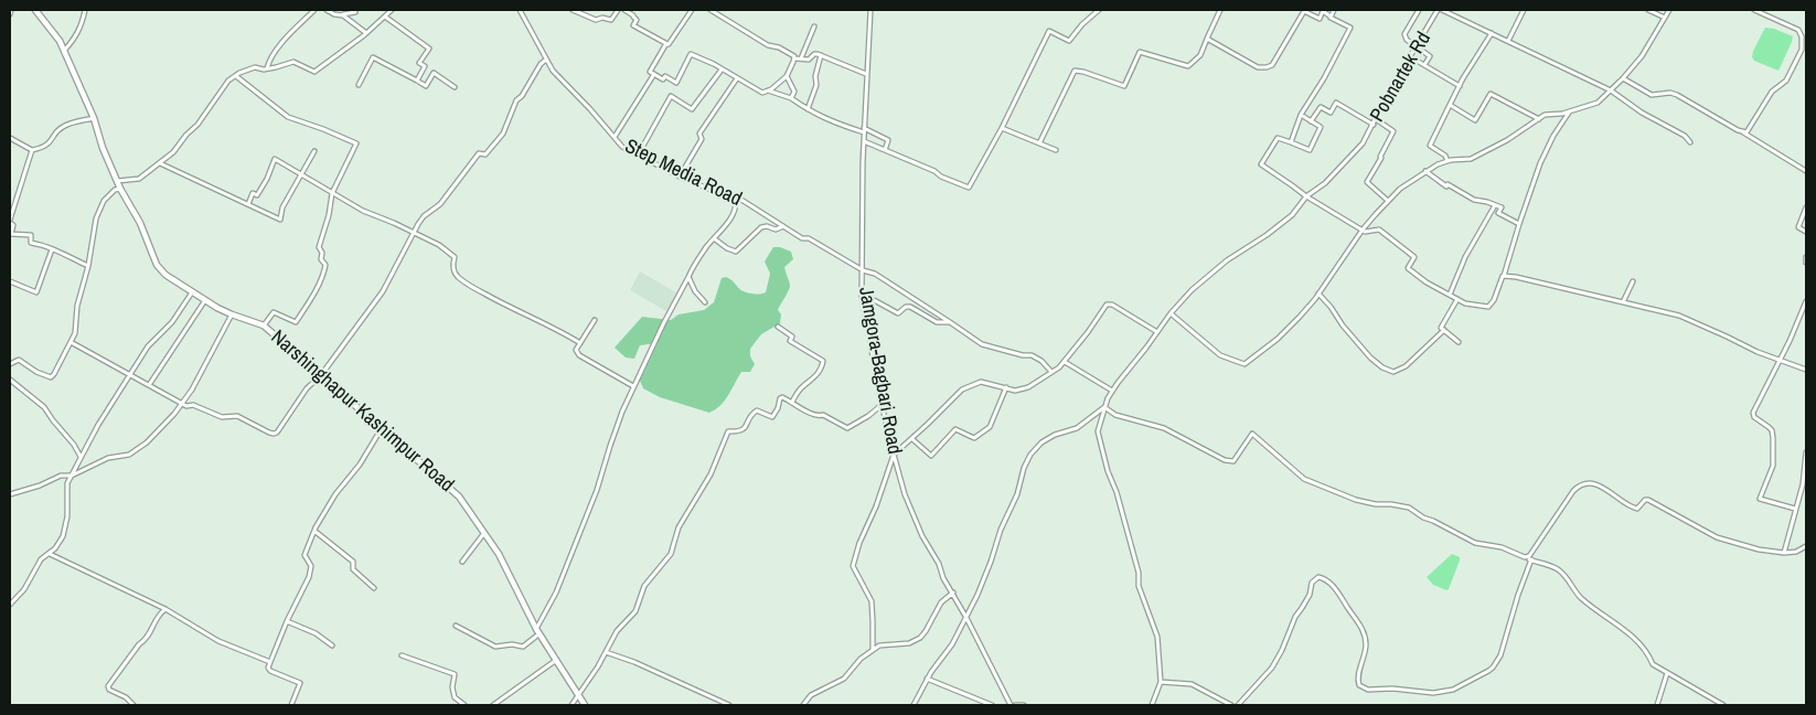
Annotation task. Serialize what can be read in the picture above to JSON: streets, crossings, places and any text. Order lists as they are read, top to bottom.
{
  "streets": {
    "street": [
      "Pobnartek Rd",
      "Step Media Road",
      "Jamgora-Bagbari Road",
      "Narshinghapur Kashimpur Road"
    ]
  },
  "crossings": [
    ["Step Media Road", "Jamgora-Bagbari Road"]
  ]
}
